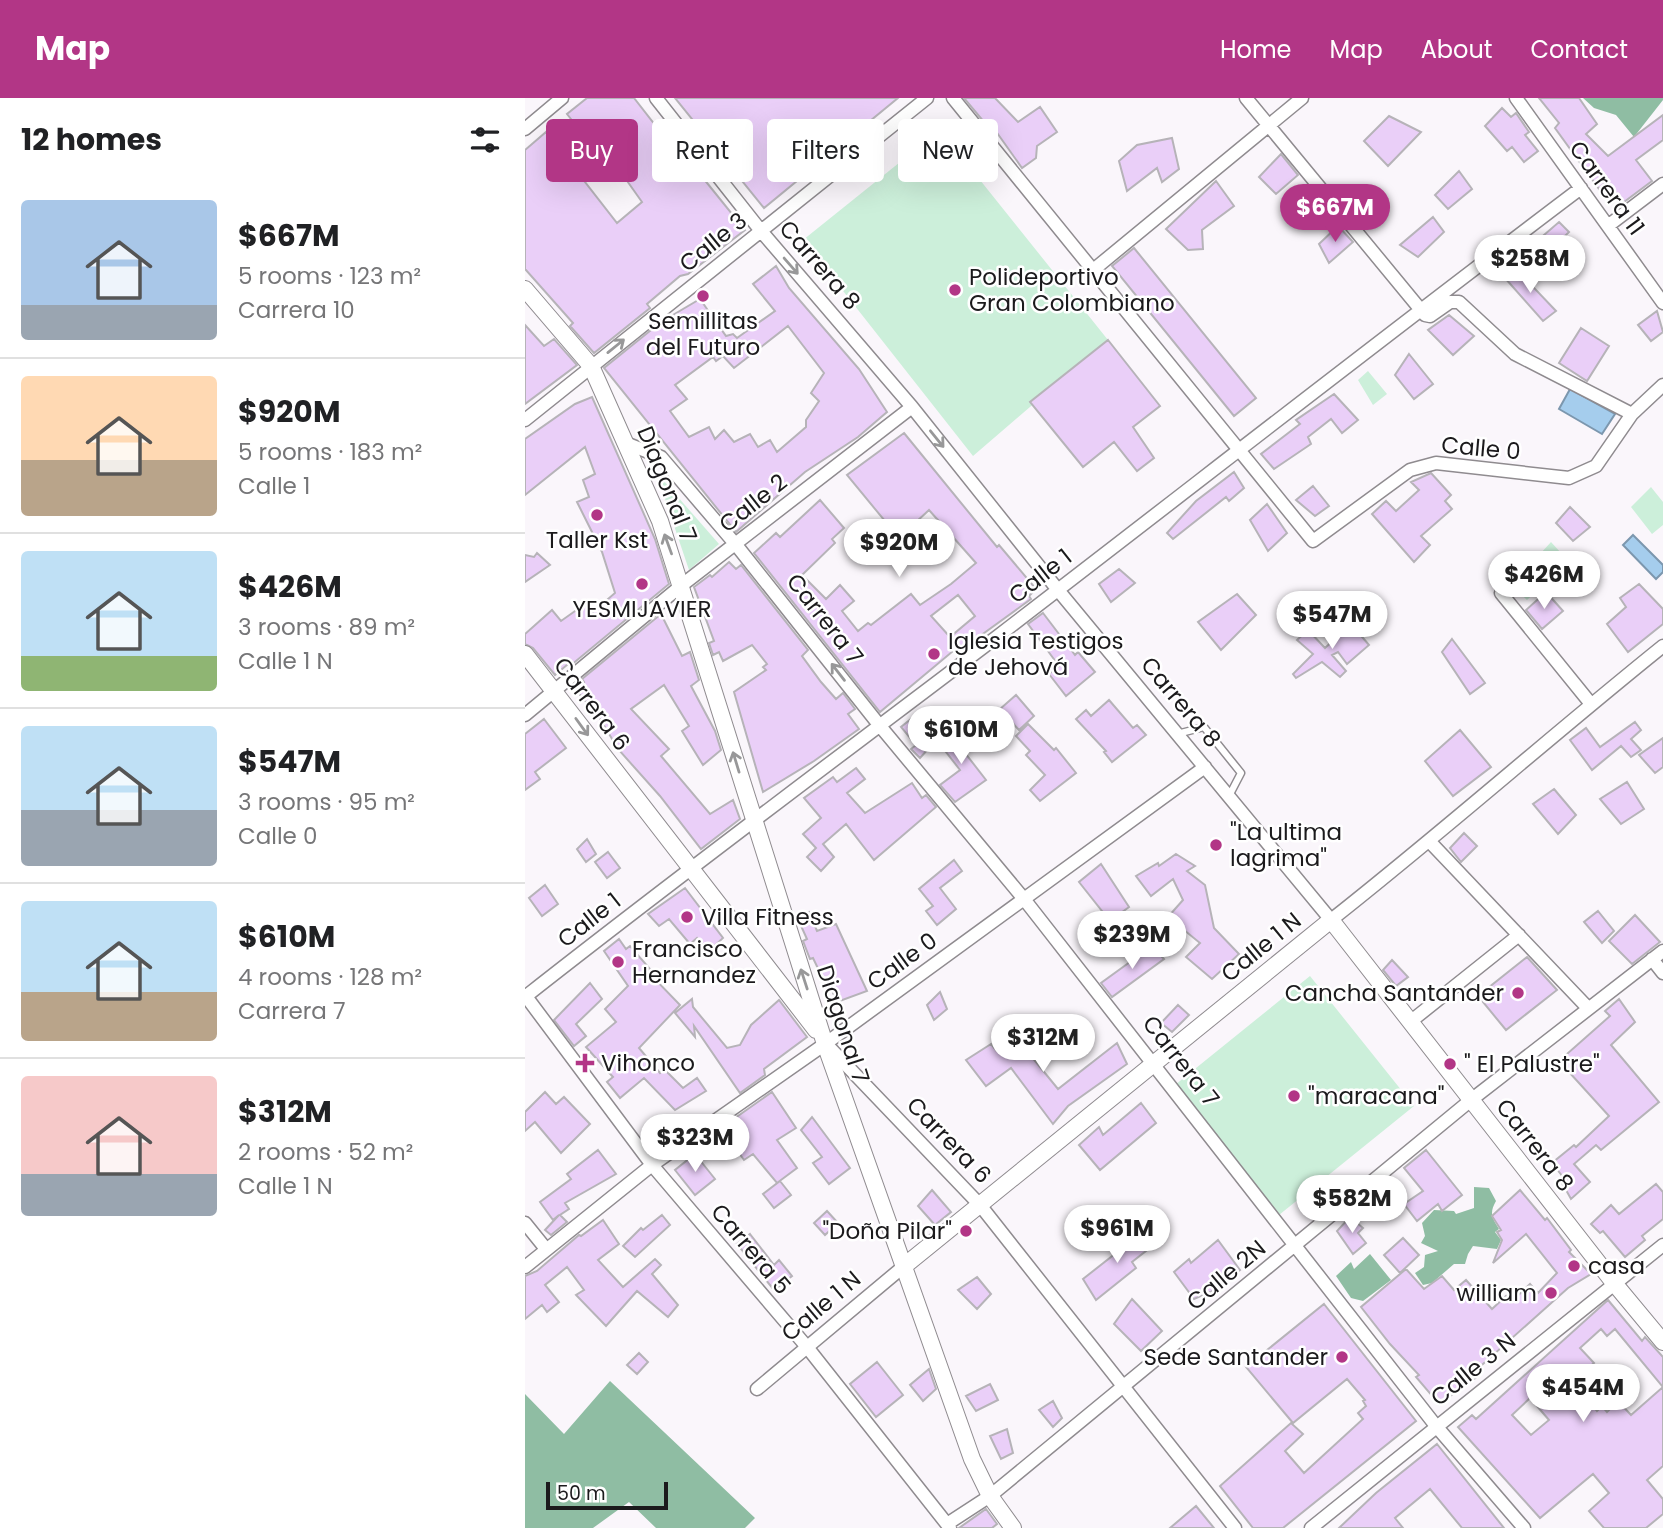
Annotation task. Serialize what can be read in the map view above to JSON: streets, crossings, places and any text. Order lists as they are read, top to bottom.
{
  "streets": {
    "street": [
      "Carrera 11",
      "Calle 3",
      "Carrera 8",
      "Calle 0",
      "Diagonal 7",
      "Calle 2",
      "Calle 1",
      "Carrera 7",
      "Carrera 6",
      "Calle 1 N",
      "Carrera 5",
      "Calle 2N",
      "Calle 3 N"
    ]
  },
  "crossings": [
    ["Carrera 11", "Calle 1"],
    ["Calle 3", "Carrera 8"],
    ["Calle 3", "Diagonal 7"],
    ["Carrera 8", "Calle 0"],
    ["Carrera 8", "Calle 2"],
    ["Carrera 8", "Calle 1"],
    ["Carrera 8", "Calle 1 N"],
    ["Carrera 8", "Calle 2N"],
    ["Carrera 8", "Calle 3 N"],
    ["Calle 0", "Diagonal 7"],
    ["Calle 0", "Calle 1"],
    ["Calle 0", "Carrera 7"],
    ["Calle 0", "Carrera 6"],
    ["Calle 0", "Carrera 5"],
    ["Diagonal 7", "Calle 2"],
    ["Diagonal 7", "Calle 1"],
    ["Diagonal 7", "Carrera 7"],
    ["Diagonal 7", "Carrera 6"],
    ["Diagonal 7", "Calle 1 N"],
    ["Diagonal 7", "Calle 2N"],
    ["Calle 2", "Carrera 7"],
    ["Calle 2", "Carrera 6"],
    ["Calle 1", "Carrera 7"],
    ["Calle 1", "Carrera 6"],
    ["Calle 1", "Carrera 5"],
    ["Carrera 7", "Calle 1 N"],
    ["Carrera 7", "Calle 2N"],
    ["Carrera 7", "Calle 3 N"],
    ["Carrera 6", "Calle 1 N"],
    ["Carrera 6", "Calle 2N"],
    ["Calle 1 N", "Carrera 5"],
    ["Carrera 5", "Calle 2N"]
  ],
  "one_way": ["Calle 3", "Diagonal 7"],
  "places": {
    "other": [
      "Polideportivo Gran Colombiano",
      "Semillitas del Futuro",
      "Taller Kst",
      "YESMIJAVIER",
      "Iglesia Testigos de Jehová",
      "\"La ultima lagrima\"",
      "Villa Fitness",
      "Francisco Hernandez",
      "Cancha Santander",
      "\" El Palustre\"",
      "\"maracana\"",
      "\"Doña Pilar\"",
      "casa",
      "william",
      "Sede Santander"
    ],
    "health": ["Vihonco"]
  },
  "scale_bar": "50 m",
  "page": {
    "header": "Map",
    "nav": [
      "Home",
      "Map",
      "About",
      "Contact"
    ],
    "heading": "12 homes",
    "chip": [
      "Buy",
      "Rent",
      "Filters",
      "New"
    ],
    "list": [
      {
        "name": "$667M",
        "note": "5 rooms · 123 m² · Carrera 10"
      },
      {
        "name": "$920M",
        "note": "5 rooms · 183 m² · Calle 1"
      },
      {
        "name": "$426M",
        "note": "3 rooms · 89 m² · Calle 1 N"
      },
      {
        "name": "$547M",
        "note": "3 rooms · 95 m² · Calle 0"
      },
      {
        "name": "$610M",
        "note": "4 rooms · 128 m² · Carrera 7"
      },
      {
        "name": "$312M",
        "note": "2 rooms · 52 m² · Calle 1 N"
      }
    ],
    "price": [
      "$667M",
      "$258M",
      "$920M",
      "$426M",
      "$547M",
      "$610M",
      "$239M",
      "$312M",
      "$323M",
      "$582M",
      "$961M",
      "$454M"
    ],
    "scale": "50 m"
  }
}
